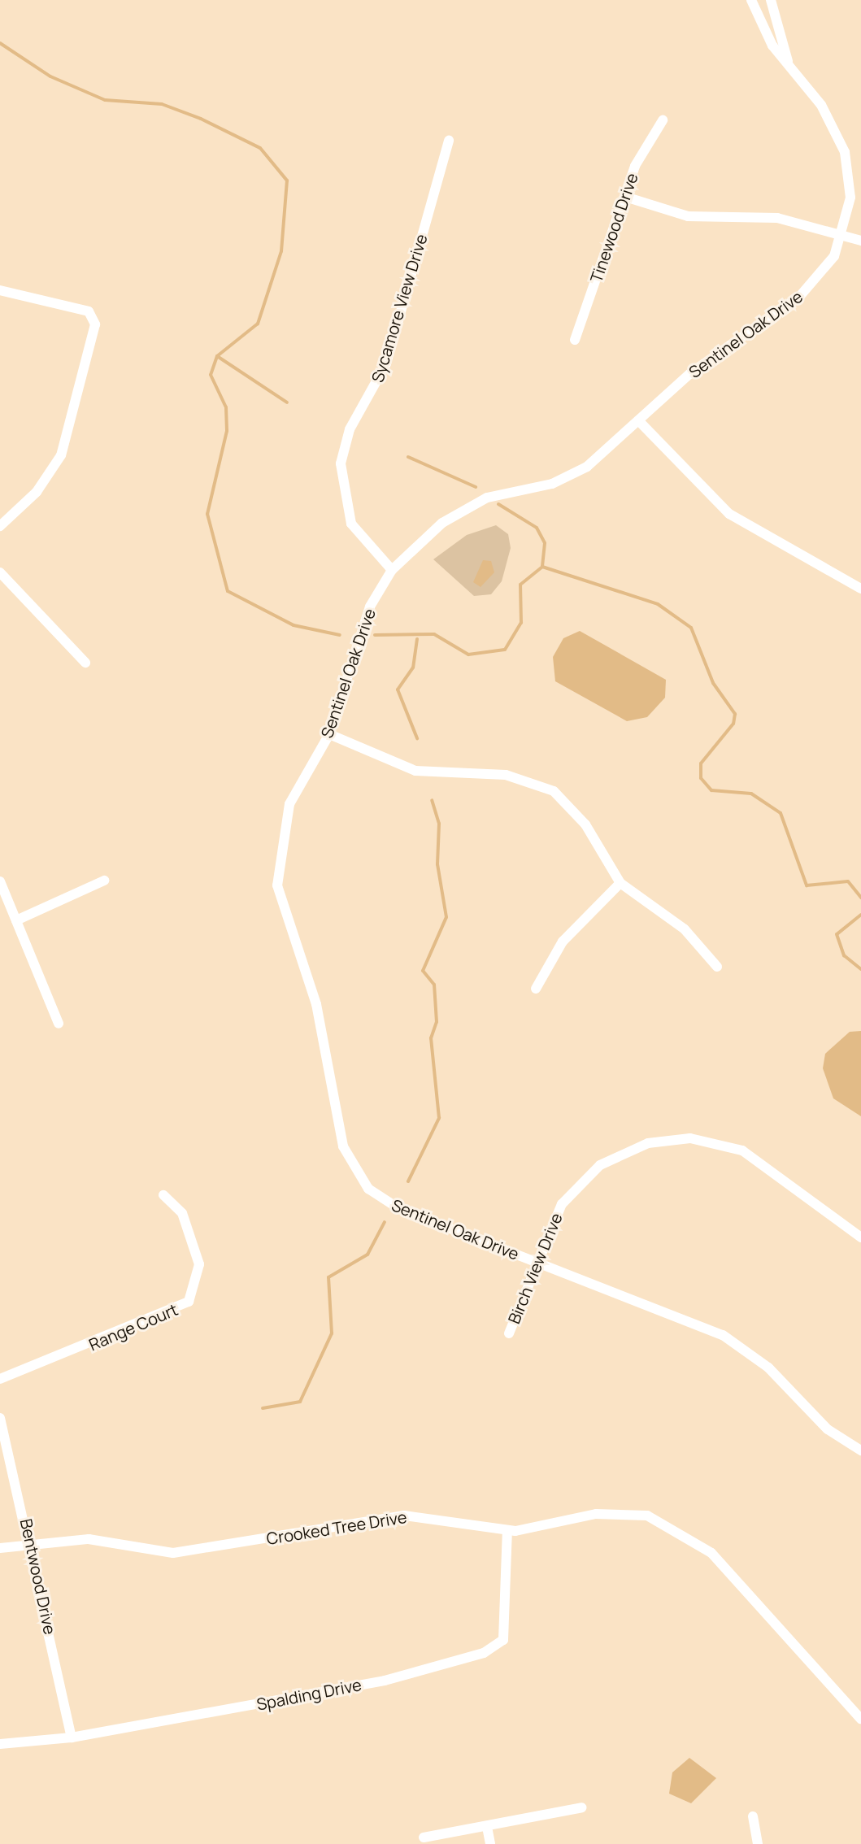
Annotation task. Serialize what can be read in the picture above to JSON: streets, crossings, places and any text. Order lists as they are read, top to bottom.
{
  "streets": {
    "street": [
      "Tinewood Drive",
      "Sycamore View Drive",
      "Sentinel Oak Drive",
      "Birch View Drive",
      "Range Court",
      "Crooked Tree Drive",
      "Bentwood Drive",
      "Spalding Drive"
    ]
  },
  "crossings": [
    ["Sycamore View Drive", "Sentinel Oak Drive"],
    ["Sentinel Oak Drive", "Birch View Drive"],
    ["Crooked Tree Drive", "Bentwood Drive"],
    ["Crooked Tree Drive", "Spalding Drive"],
    ["Bentwood Drive", "Spalding Drive"]
  ]
}
